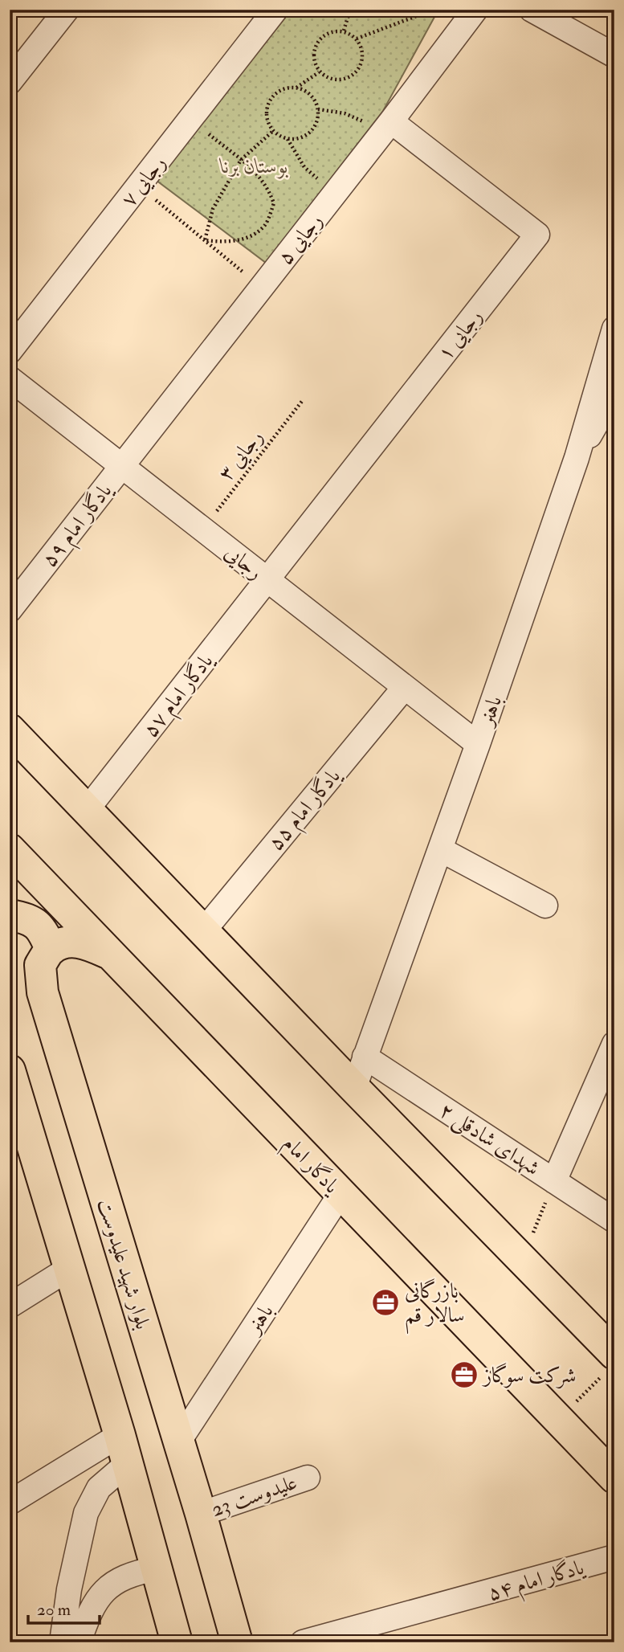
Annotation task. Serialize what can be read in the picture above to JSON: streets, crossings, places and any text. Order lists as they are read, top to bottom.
{
  "streets": {
    "main road": ["یادگار امام", "بلوار شهید علیدوست"],
    "street": [
      "رجایی ۷",
      "رجایی ۵",
      "رجایی ۱",
      "یادگار امام ۵۹",
      "رجایی",
      "یادگار امام ۵۷",
      "باهنر",
      "یادگار امام ۵۵",
      "شهدای شادقلی ۲",
      "علیدوست 23",
      "یادگار امام ۵۴"
    ],
    "path": ["رجایی ۳"]
  },
  "crossings": [
    ["رجایی ۵", "رجایی ۱"],
    ["رجایی ۵", "یادگار امام ۵۹"],
    ["رجایی ۵", "رجایی"],
    ["رجایی ۱", "رجایی"],
    ["رجایی ۱", "یادگار امام ۵۷"],
    ["رجایی ۳", "رجایی"],
    ["یادگار امام ۵۹", "رجایی"],
    ["رجایی", "یادگار امام ۵۷"],
    ["رجایی", "باهنر"],
    ["رجایی", "یادگار امام ۵۵"],
    ["باهنر", "شهدای شادقلی ۲"],
    ["باهنر", "یادگار امام"],
    ["باهنر", "بلوار شهید علیدوست"],
    ["بلوار شهید علیدوست", "علیدوست 23"]
  ],
  "parks": ["بوستان برنا"],
  "places": {
    "office": ["بازرگانی سالار قم", "شرکت سوگاز"]
  },
  "scale_bar": "20 m"
}
